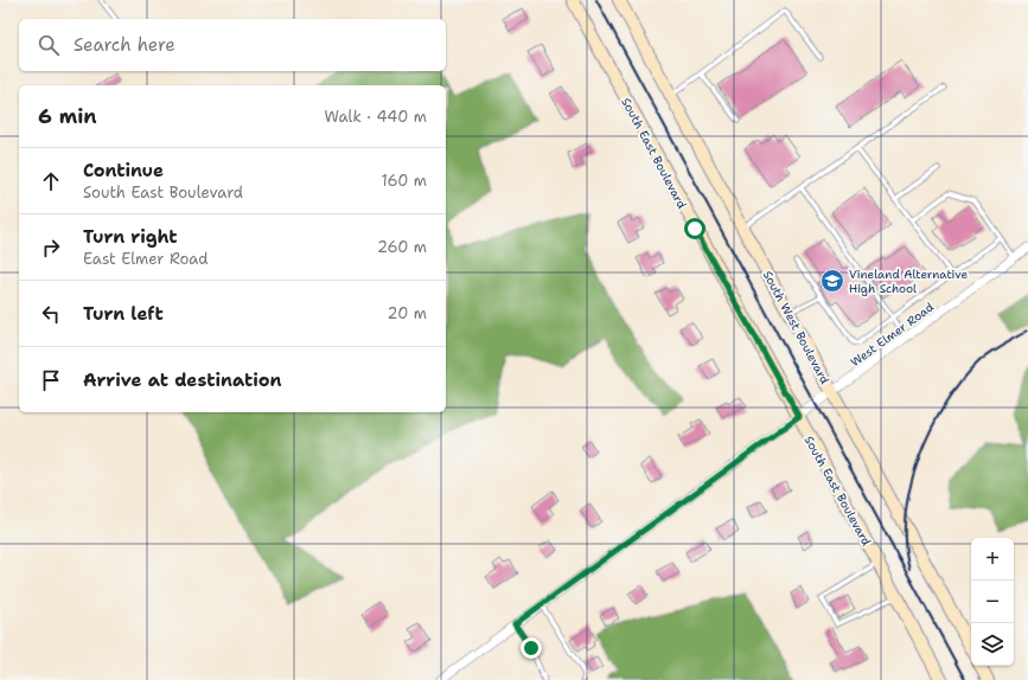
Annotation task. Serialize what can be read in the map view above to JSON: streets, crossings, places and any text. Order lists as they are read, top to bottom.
{
  "streets": {
    "main road": ["South East Boulevard", "South West Boulevard"],
    "street": ["West Elmer Road"]
  },
  "crossings": [
    ["South East Boulevard", "West Elmer Road"],
    ["South West Boulevard", "West Elmer Road"]
  ],
  "places": {
    "school or university": ["Vineland Alternative High School"]
  },
  "page": {
    "search": "Search here",
    "heading": ["6 min", "Walk · 440 m"],
    "list": [
      ["Continue", "South East Boulevard", "160 m"],
      ["Turn right", "East Elmer Road", "260 m"],
      ["Turn left", "20 m"],
      "Arrive at destination"
    ],
    "map_buttons": ["+", "−"]
  }
}
